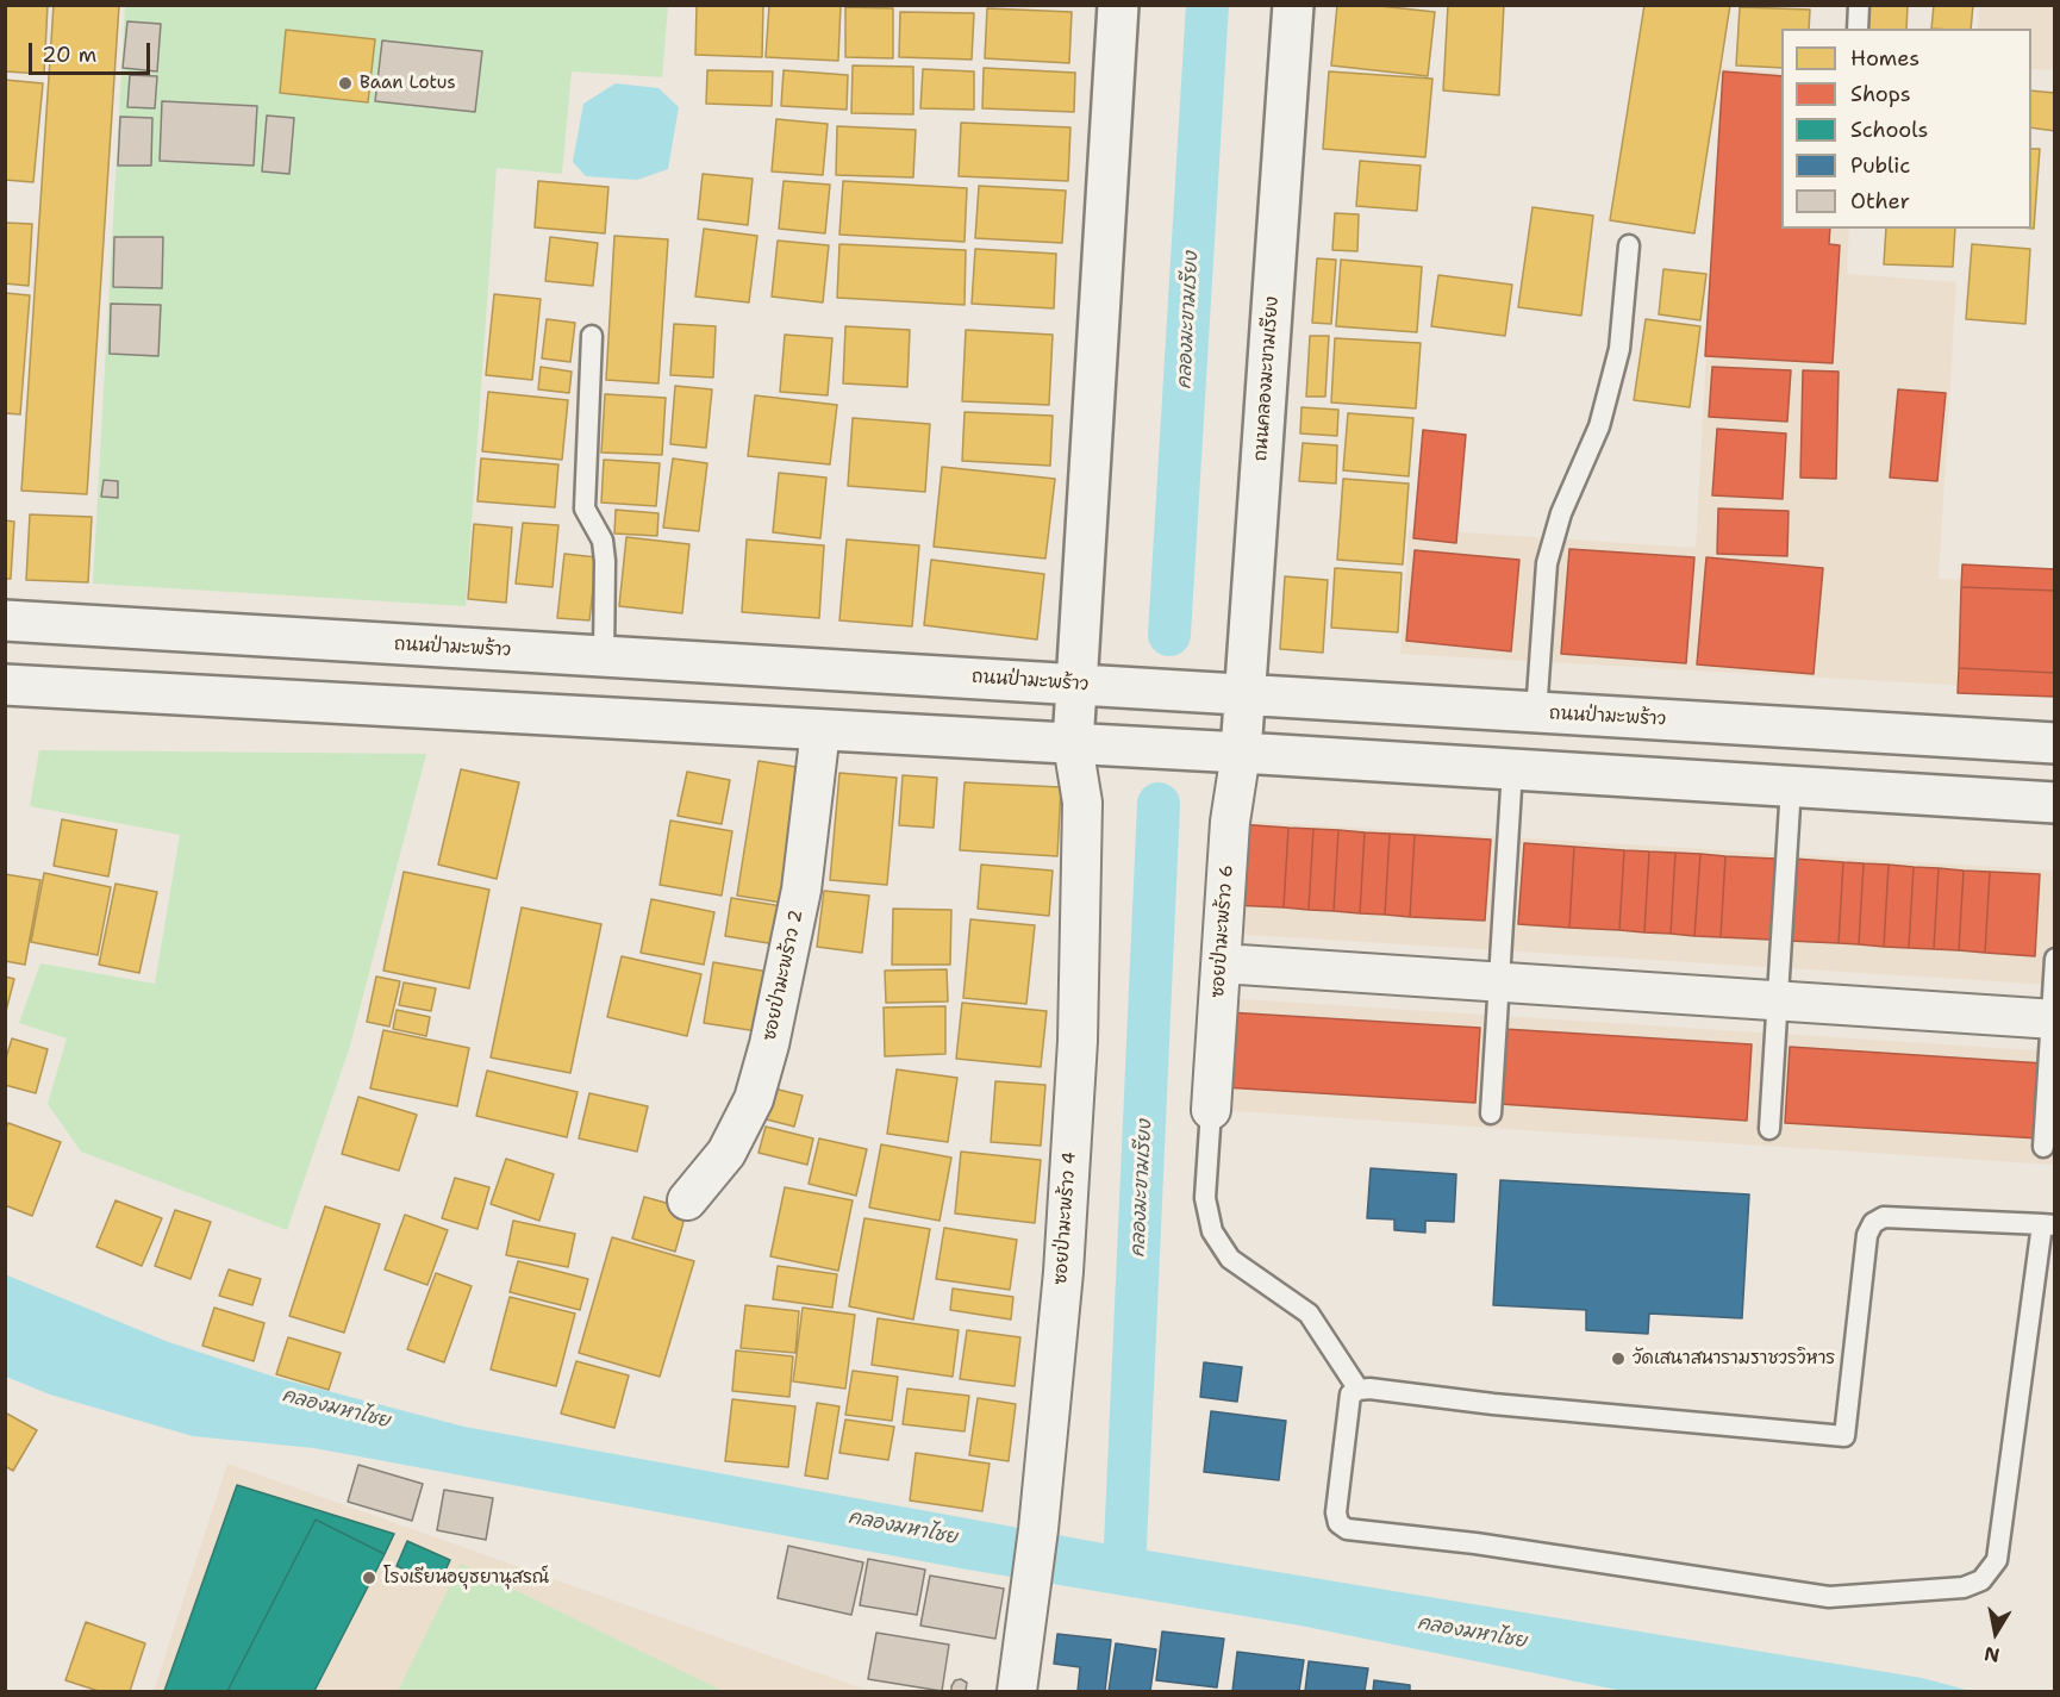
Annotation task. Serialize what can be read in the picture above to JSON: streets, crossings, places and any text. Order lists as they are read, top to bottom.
{
  "streets": {
    "street": [
      "ถนนคลองมะขามเรียง",
      "ถนนป่ามะพร้าว",
      "ซอยป่ามะพร้าว 6",
      "ซอยป่ามะพร้าว 2",
      "ซอยป่ามะพร้าว 4"
    ]
  },
  "crossings": [
    ["ถนนคลองมะขามเรียง", "ถนนป่ามะพร้าว"],
    ["ถนนคลองมะขามเรียง", "ซอยป่ามะพร้าว 6"]
  ],
  "water": ["คลองมะขามเรียง", "คลองมหาไชย"],
  "places": ["Baan Lotus", "วัดเสนาสนารามราชวรวิหาร", "โรงเรียนอยุธยานุสรณ์"],
  "legend": [
    "Homes",
    "Shops",
    "Schools",
    "Public",
    "Other"
  ],
  "scale_bar": "20 m",
  "north": "bottom"
}
